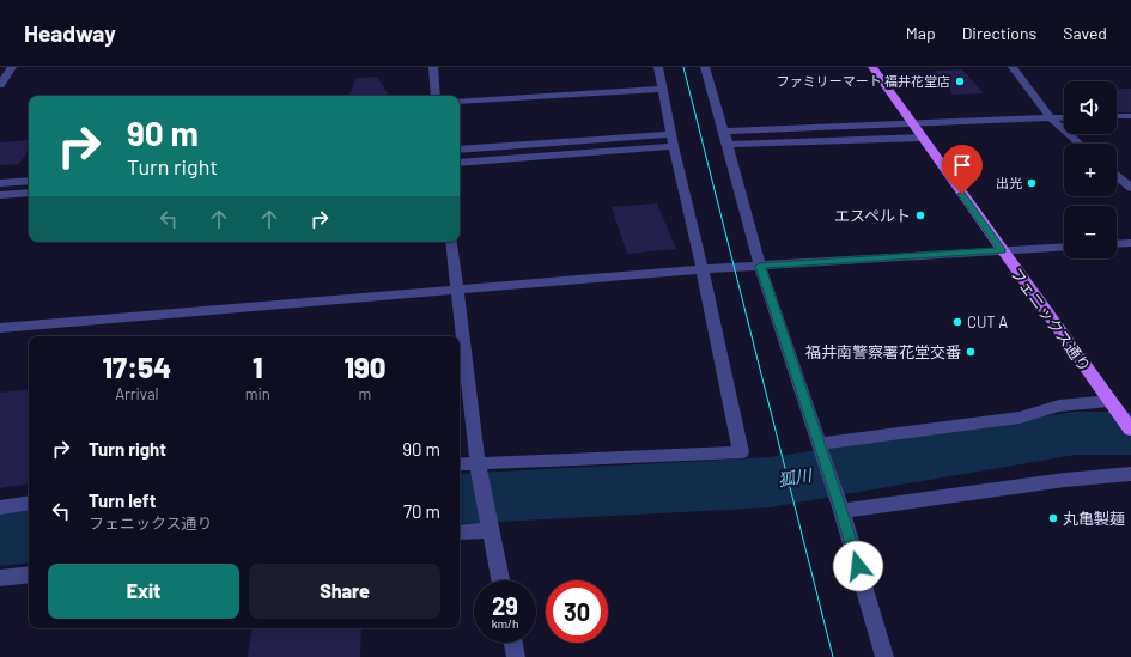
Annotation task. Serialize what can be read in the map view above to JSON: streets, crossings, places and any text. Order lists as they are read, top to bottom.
{
  "streets": {
    "main road": ["フェニックス通り"]
  },
  "water": ["狐川"],
  "places": [
    "ファミリーマート 福井花堂店",
    "出光",
    "エスペルト",
    "CUT A",
    "福井南警察署花堂交番",
    "丸亀製麺"
  ],
  "page": {
    "header": "Headway",
    "nav": ["Map", "Directions", "Saved"],
    "map_buttons": ["+", "−"],
    "turn": ["90 m", "Turn right"],
    "eta": [
      "17:54",
      "Arrival",
      "1",
      "min",
      "190",
      "m"
    ],
    "list": [
      {
        "name": "Turn right",
        "value": "90 m"
      },
      {
        "name": "Turn left",
        "note": "フェニックス通り",
        "value": "70 m"
      }
    ],
    "buttons": ["Exit", "Share"],
    "speed": "29 km/h",
    "limit": "30"
  }
}
